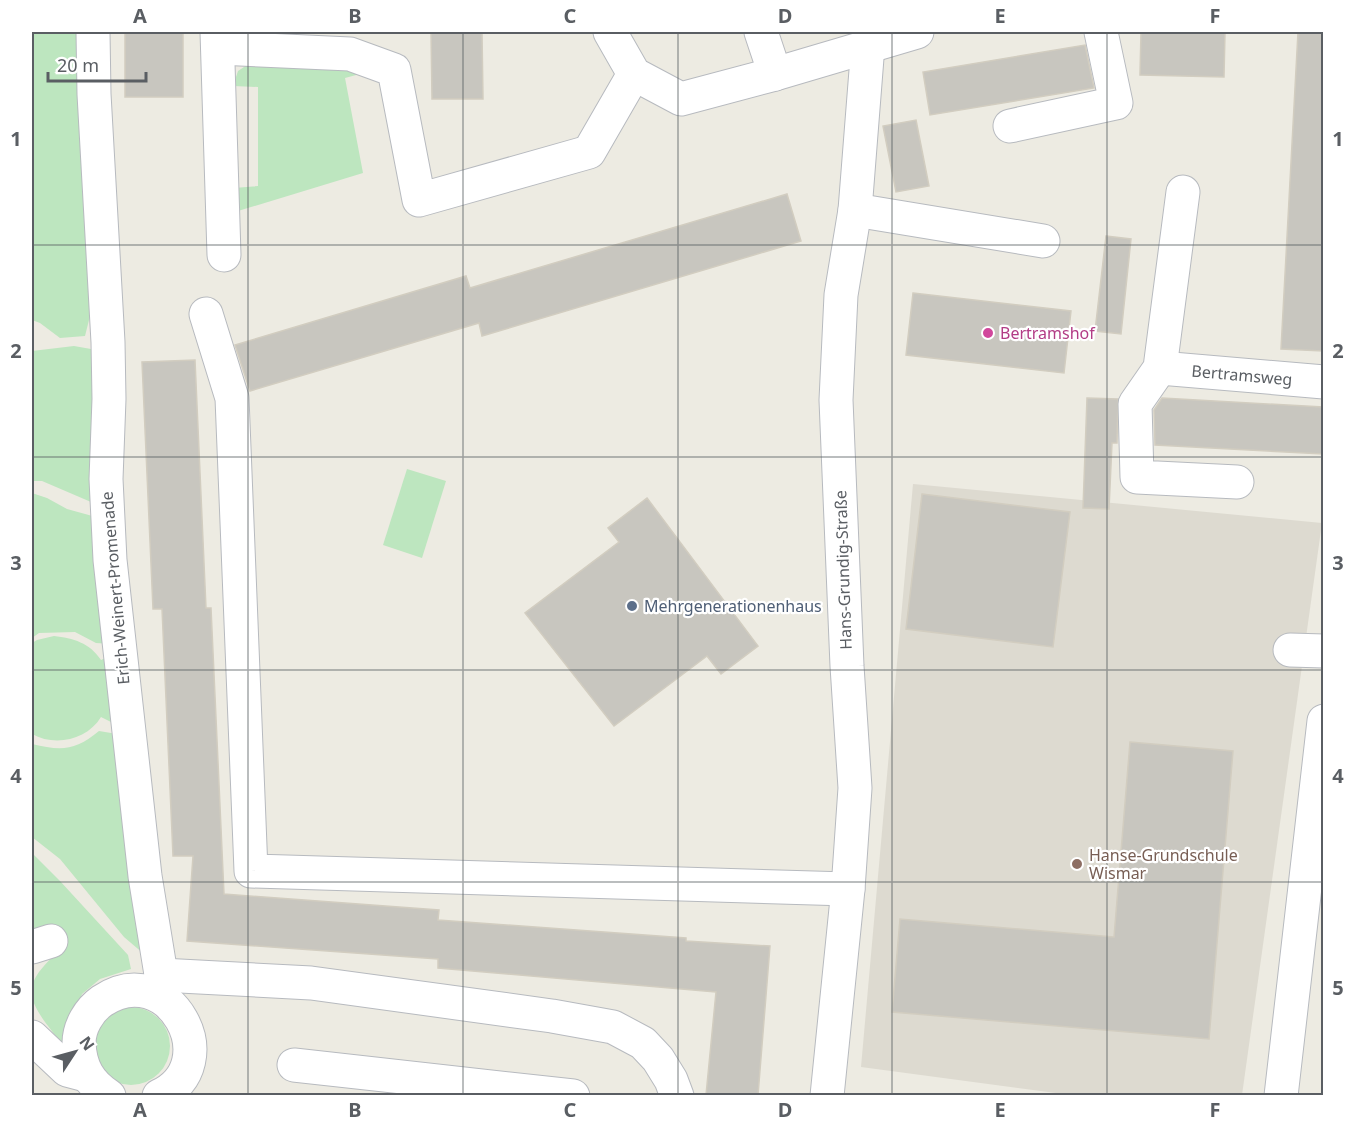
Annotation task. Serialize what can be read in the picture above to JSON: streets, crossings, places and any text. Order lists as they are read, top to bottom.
{
  "streets": {
    "street": ["Bertramsweg", "Hans-Grundig-Straße", "Erich-Weinert-Promenade"]
  },
  "places": ["Bertramshof", "Mehrgenerationenhaus", "Hanse-Grundschule Wismar"],
  "scale_bar": "20 m",
  "north": "top right",
  "grid": {
    "columns": [
      "A",
      "B",
      "C",
      "D",
      "E",
      "F"
    ],
    "rows": [
      "1",
      "2",
      "3",
      "4",
      "5"
    ]
  }
}
